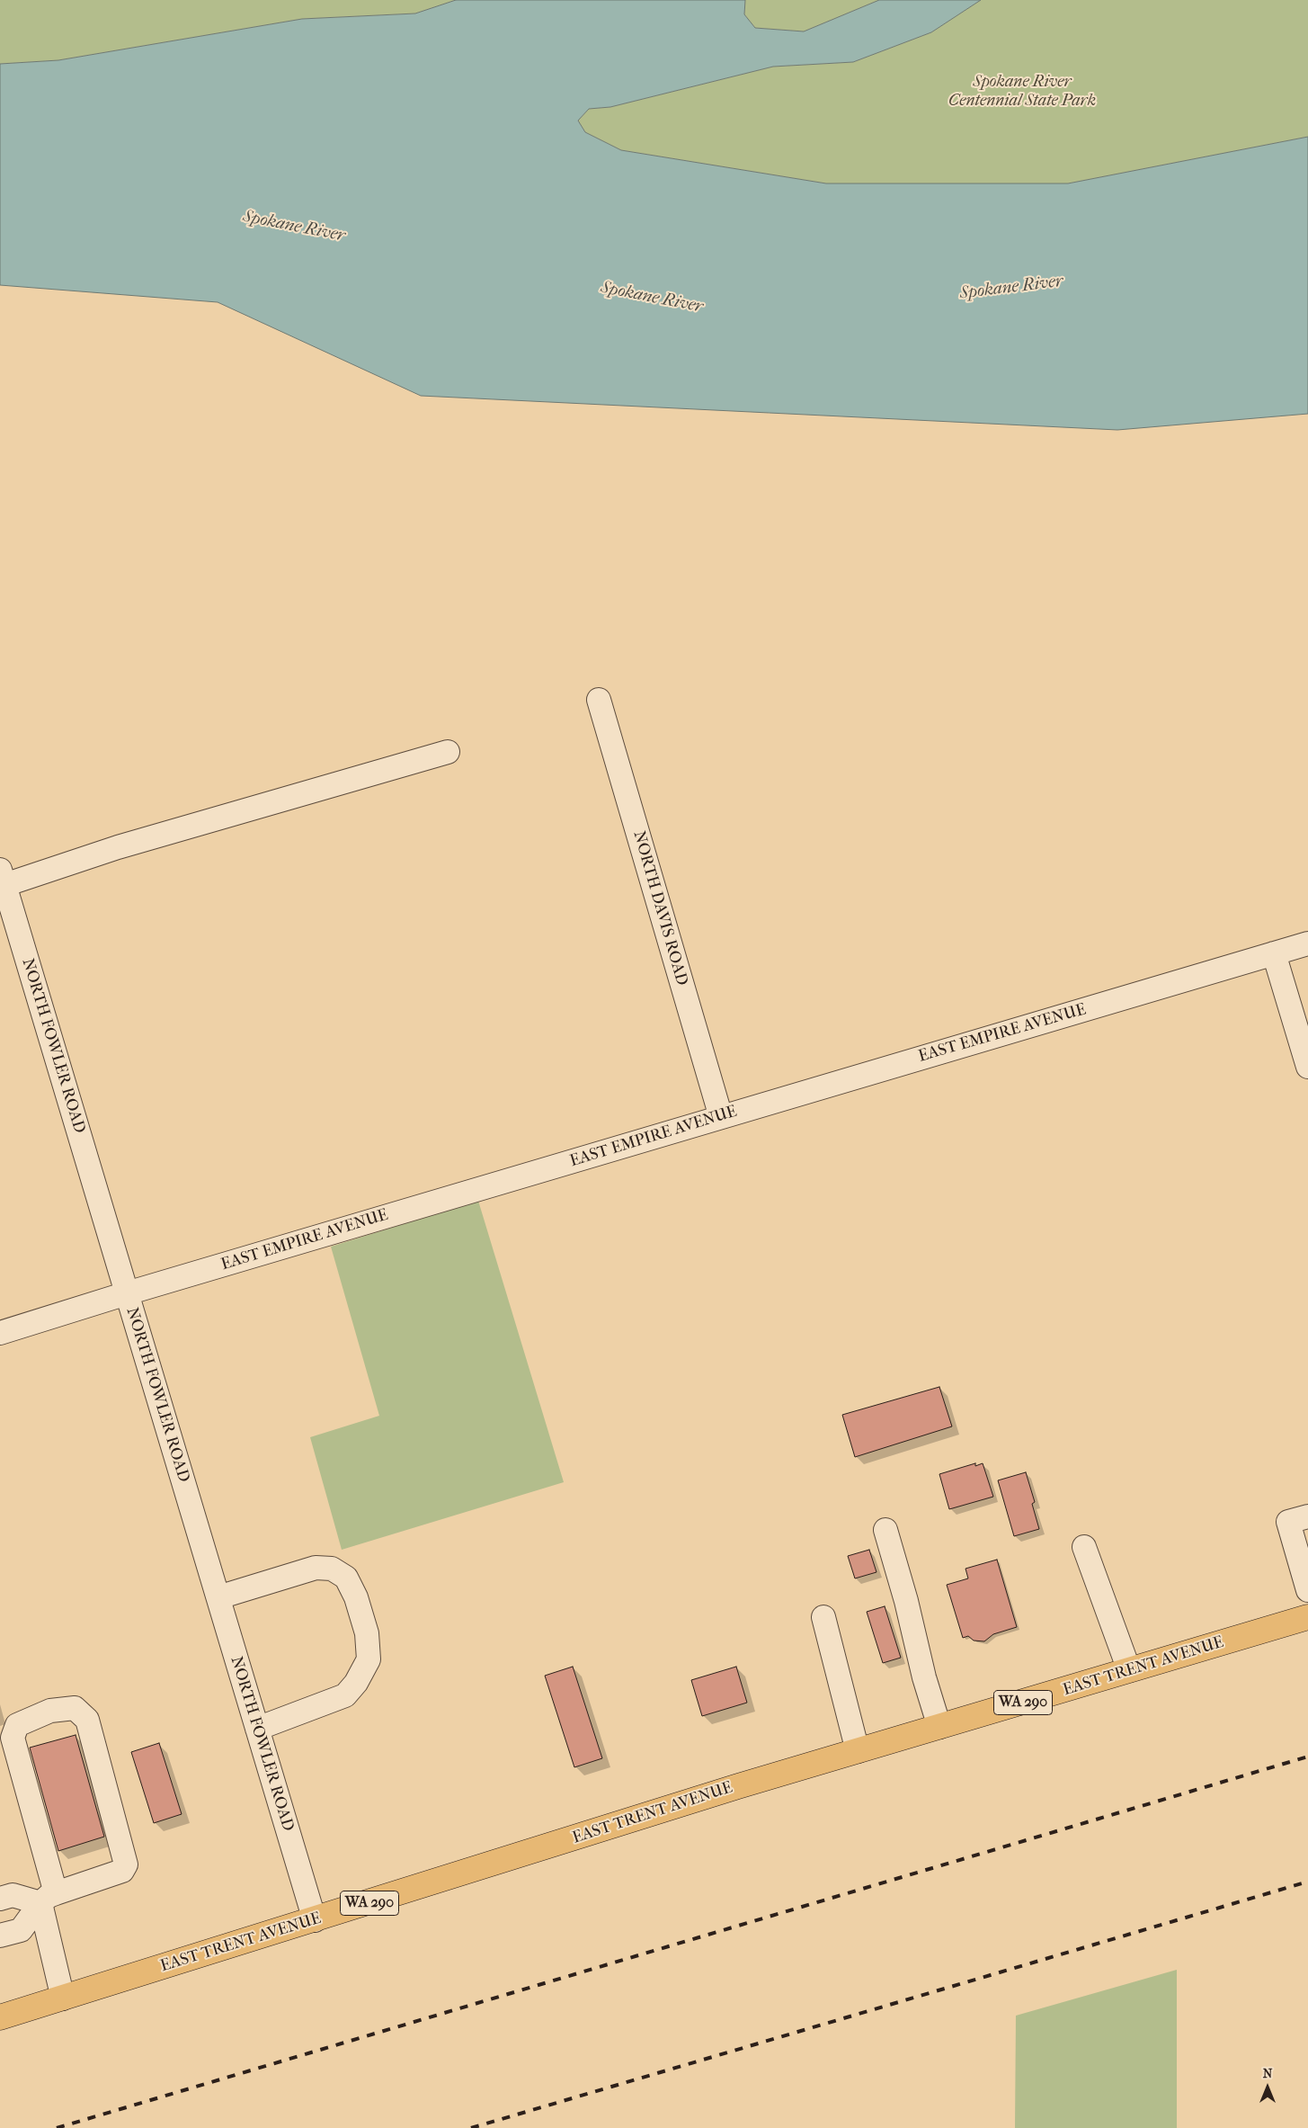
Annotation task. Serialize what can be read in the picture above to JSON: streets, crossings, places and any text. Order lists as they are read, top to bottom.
{
  "streets": {
    "main road": ["EAST TRENT AVENUE", "WA 290"],
    "street": ["NORTH DAVIS ROAD", "EAST EMPIRE AVENUE", "NORTH FOWLER ROAD"]
  },
  "crossings": [
    ["NORTH DAVIS ROAD", "EAST EMPIRE AVENUE"],
    ["EAST EMPIRE AVENUE", "NORTH FOWLER ROAD"],
    ["NORTH FOWLER ROAD", "EAST TRENT AVENUE"]
  ],
  "water": ["Spokane River"],
  "parks": ["Spokane River Centennial State Park"],
  "north": "top"
}
